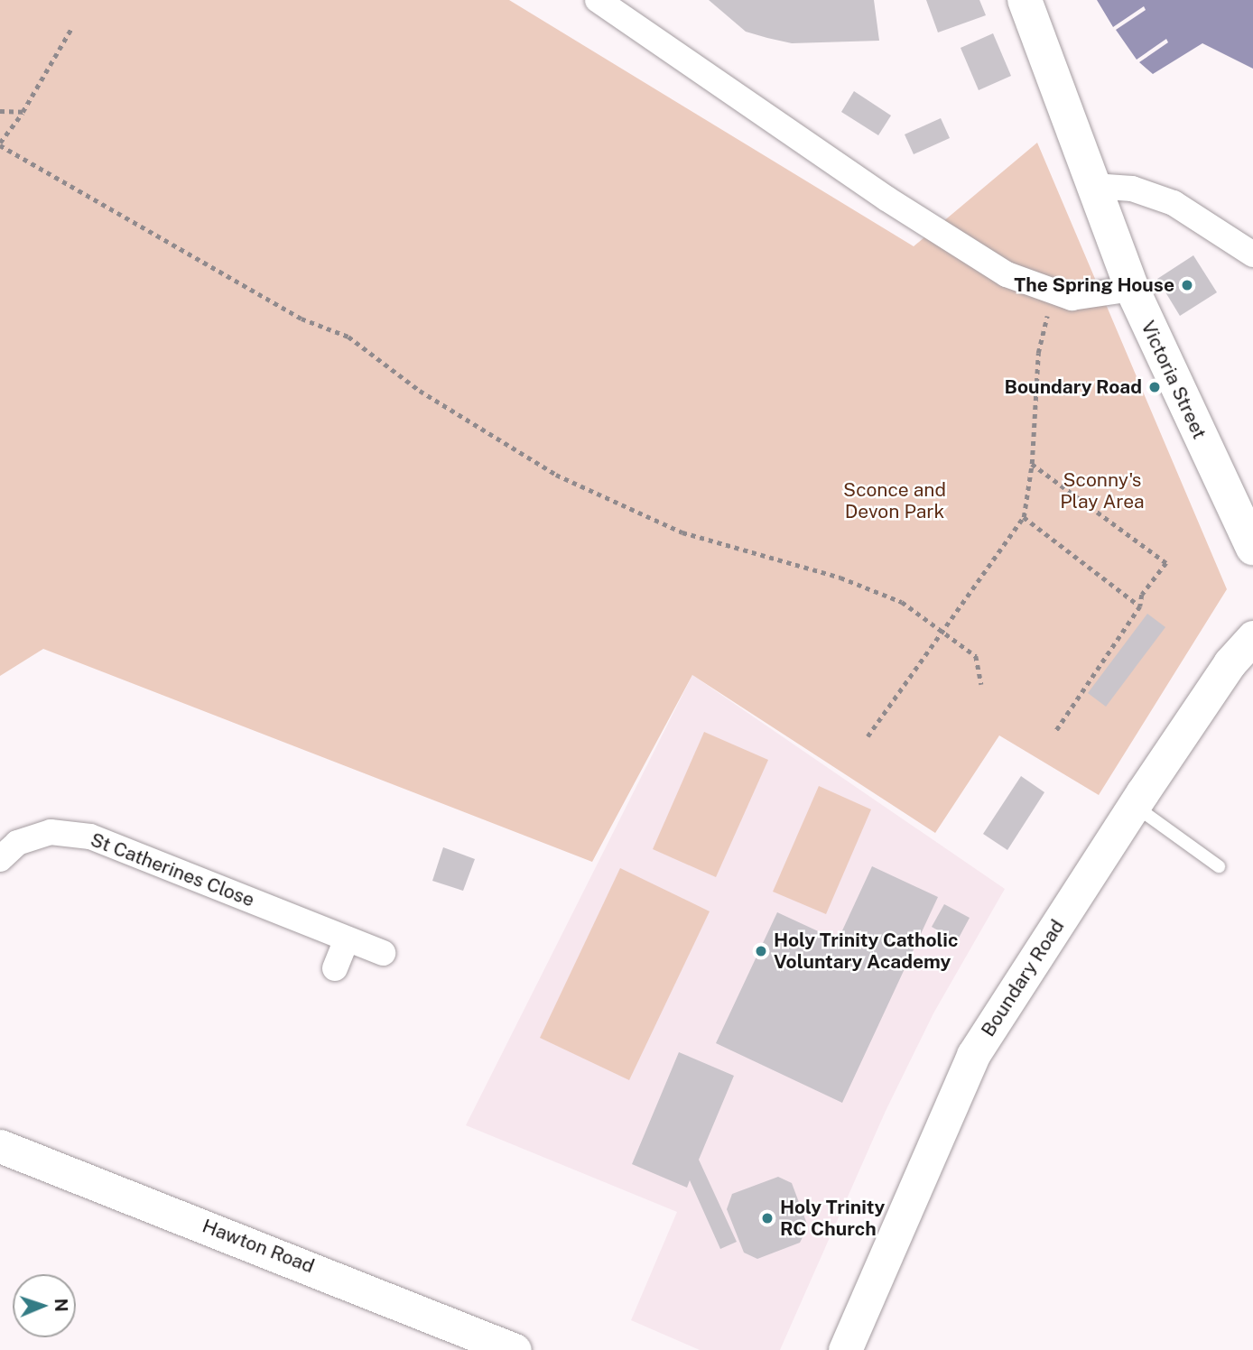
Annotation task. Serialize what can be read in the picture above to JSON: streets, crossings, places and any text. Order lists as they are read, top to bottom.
{
  "streets": {
    "main road": ["Victoria Street"],
    "street": ["St Catherines Close", "Boundary Road", "Hawton Road"]
  },
  "parks": ["Sconny's Play Area", "Sconce and Devon Park"],
  "places": [
    "The Spring House",
    "Boundary Road",
    "Holy Trinity Catholic Voluntary Academy",
    "Holy Trinity RC Church"
  ],
  "north": "right"
}
